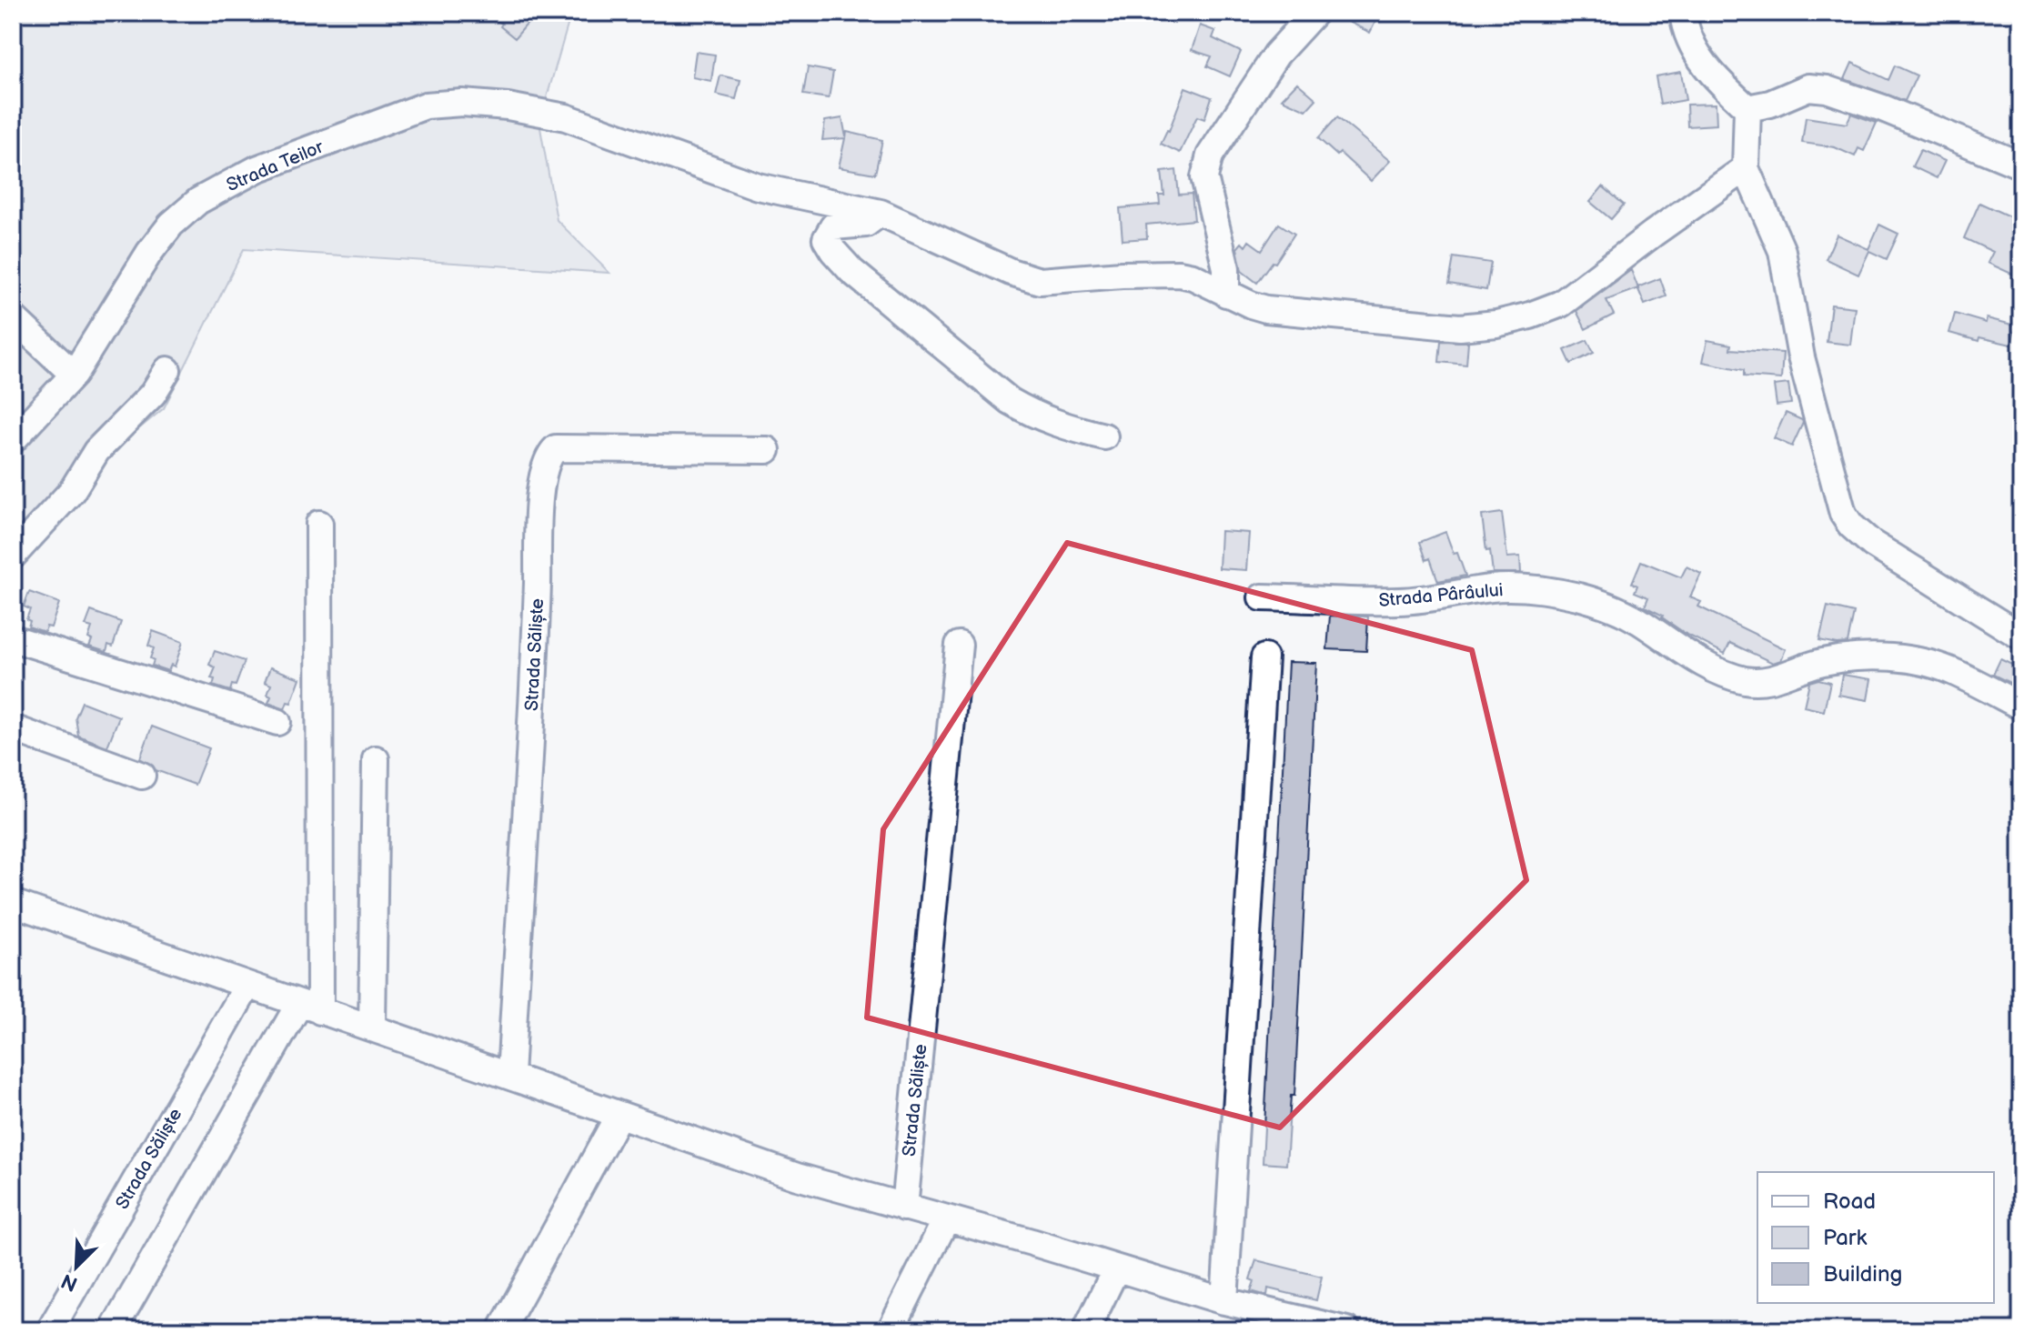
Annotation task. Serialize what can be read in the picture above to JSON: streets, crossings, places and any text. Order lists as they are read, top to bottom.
{
  "streets": {
    "street": ["Strada Teilor", "Strada Pârâului", "Strada Săliște"]
  },
  "legend": ["Road", "Park", "Building"],
  "north": "bottom left"
}
